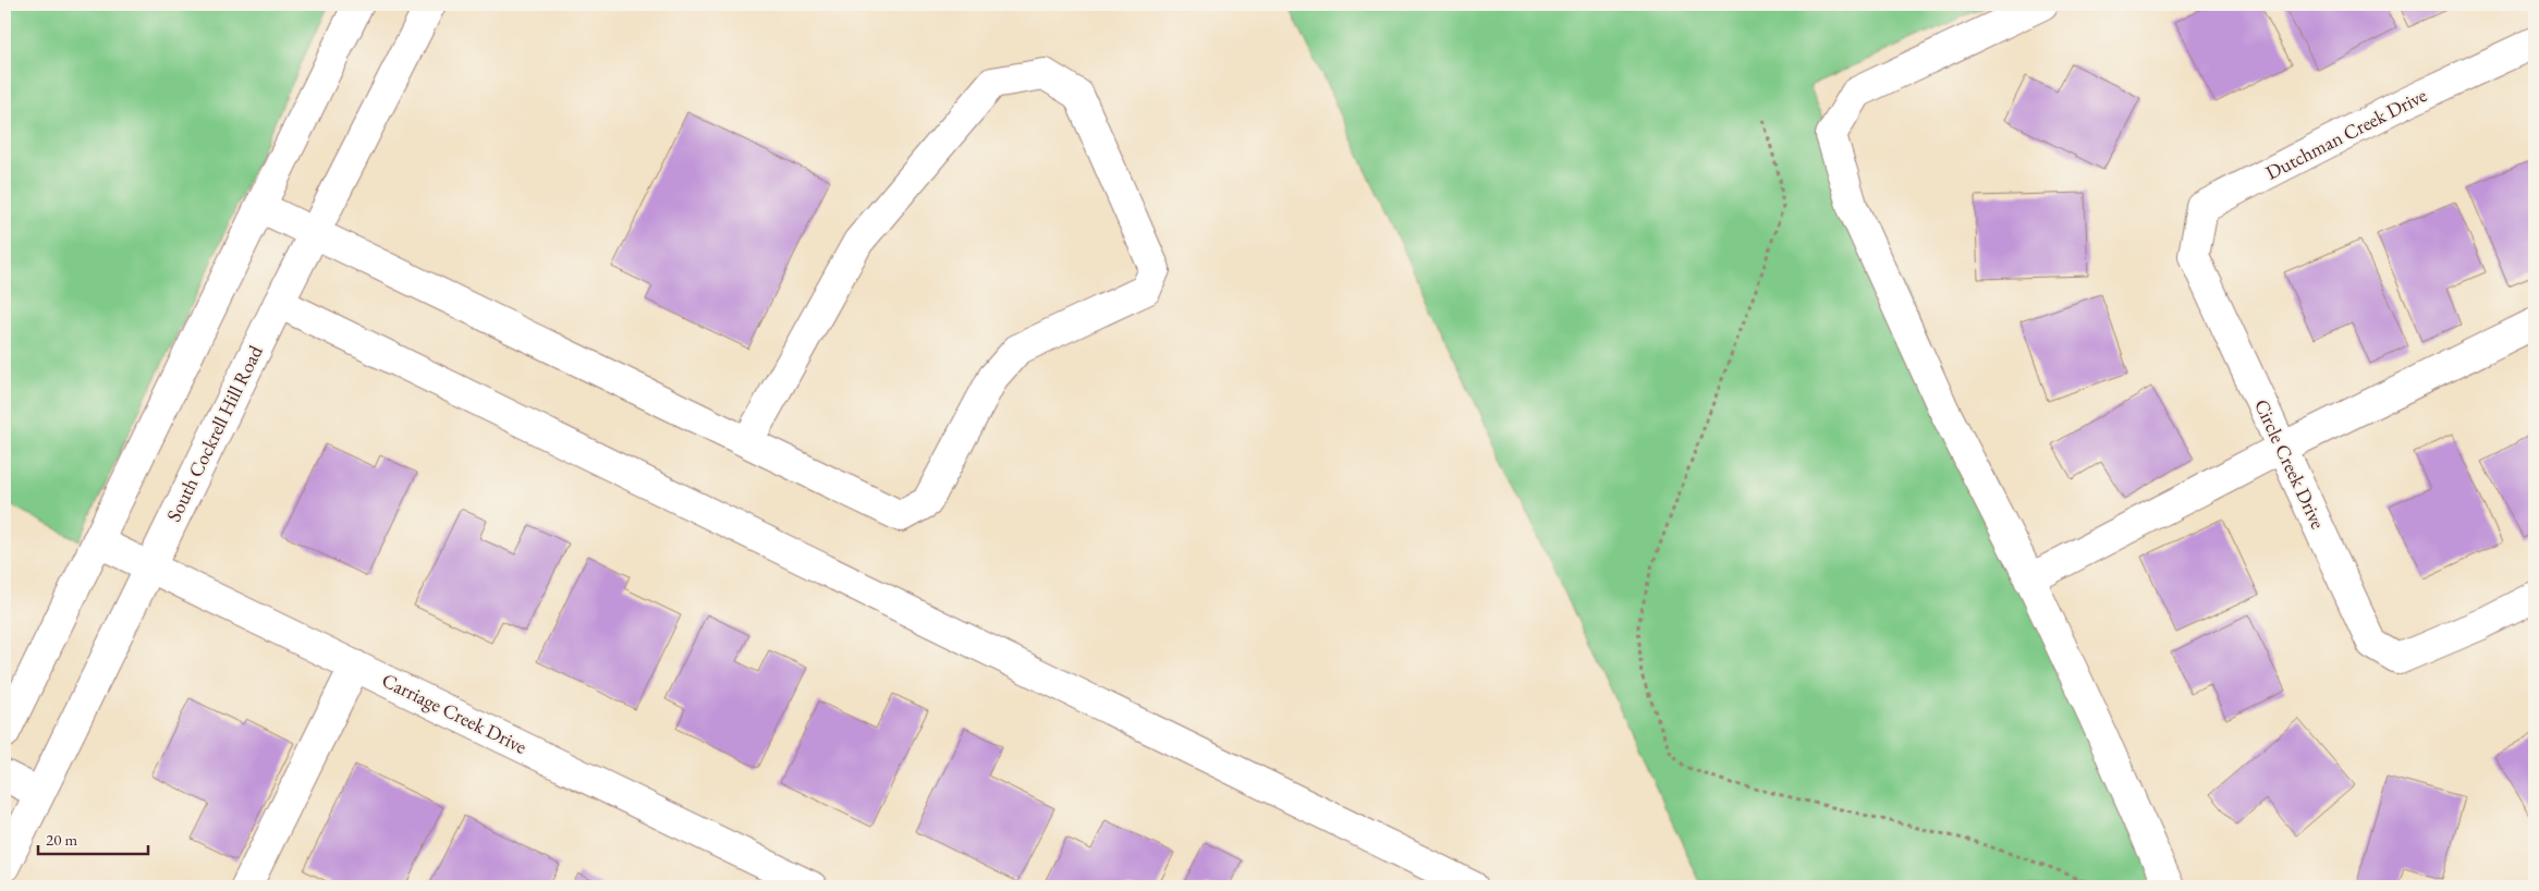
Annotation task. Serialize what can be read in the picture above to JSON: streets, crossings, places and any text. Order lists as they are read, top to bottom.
{
  "streets": {
    "street": [
      "Dutchman Creek Drive",
      "South Cockrell Hill Road",
      "Circle Creek Drive",
      "Carriage Creek Drive"
    ]
  },
  "crossings": [
    ["Dutchman Creek Drive", "Circle Creek Drive"],
    ["South Cockrell Hill Road", "Carriage Creek Drive"]
  ],
  "scale_bar": "20 m"
}
